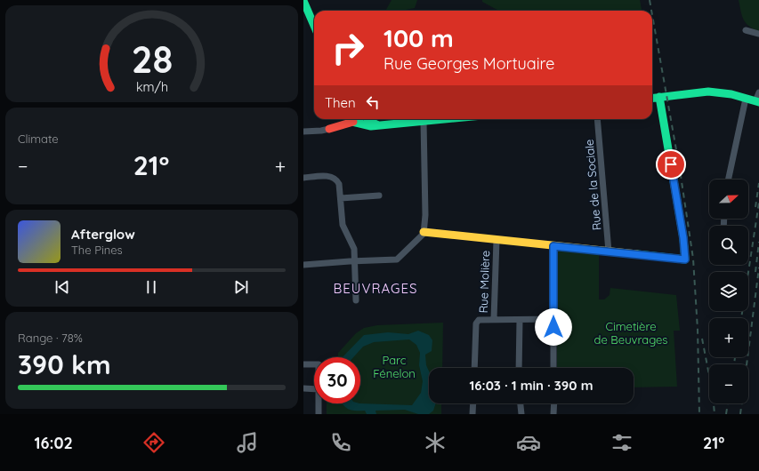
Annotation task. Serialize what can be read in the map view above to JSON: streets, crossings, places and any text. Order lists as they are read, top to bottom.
{
  "streets": {
    "street": ["Rue de la Sociale", "Rue Molière"]
  },
  "districts": ["BEUVRAGES"],
  "parks": ["Cimetière de Beuvrages", "Parc Fénelon"],
  "north": "right",
  "page": {
    "turn": ["100 m", "Rue Georges Mortuaire"],
    "then": "Then",
    "tile": [
      "Climate",
      ["Range · 78%", "390 km"]
    ],
    "heat": ["−", "21°", "+"],
    "map_buttons": ["+", "−"],
    "song": ["Afterglow", "The Pines"],
    "limit": "30",
    "trip": "16:03 · 1 min · 390 m",
    "tabs": ["16:02", "21°"],
    "gauge": ["28", "km/h"]
  }
}
